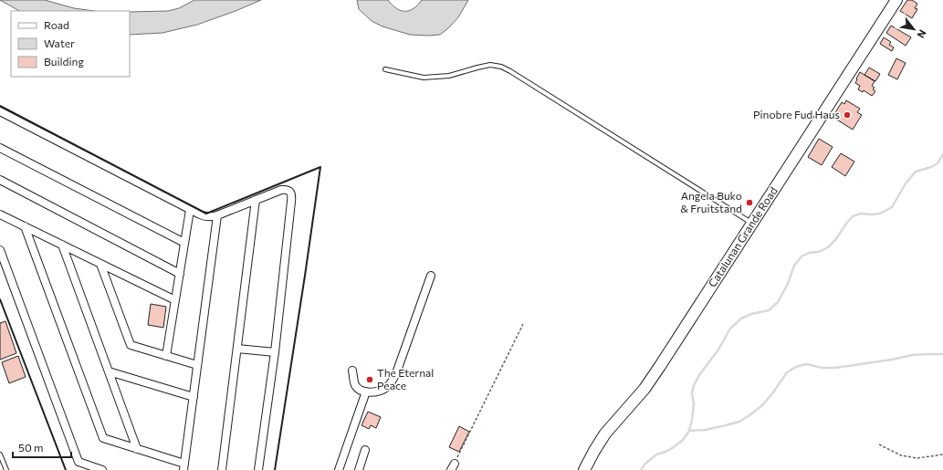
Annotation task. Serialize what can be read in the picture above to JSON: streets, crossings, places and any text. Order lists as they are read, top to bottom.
{
  "streets": {
    "main road": ["Catalunan Grande Road"]
  },
  "places": ["Pinobre Fud Haus", "Angela Buko & Fruitstand", "The Eternal Peace"],
  "legend": ["Road", "Water", "Building"],
  "scale_bar": "50 m",
  "north": "bottom right"
}
